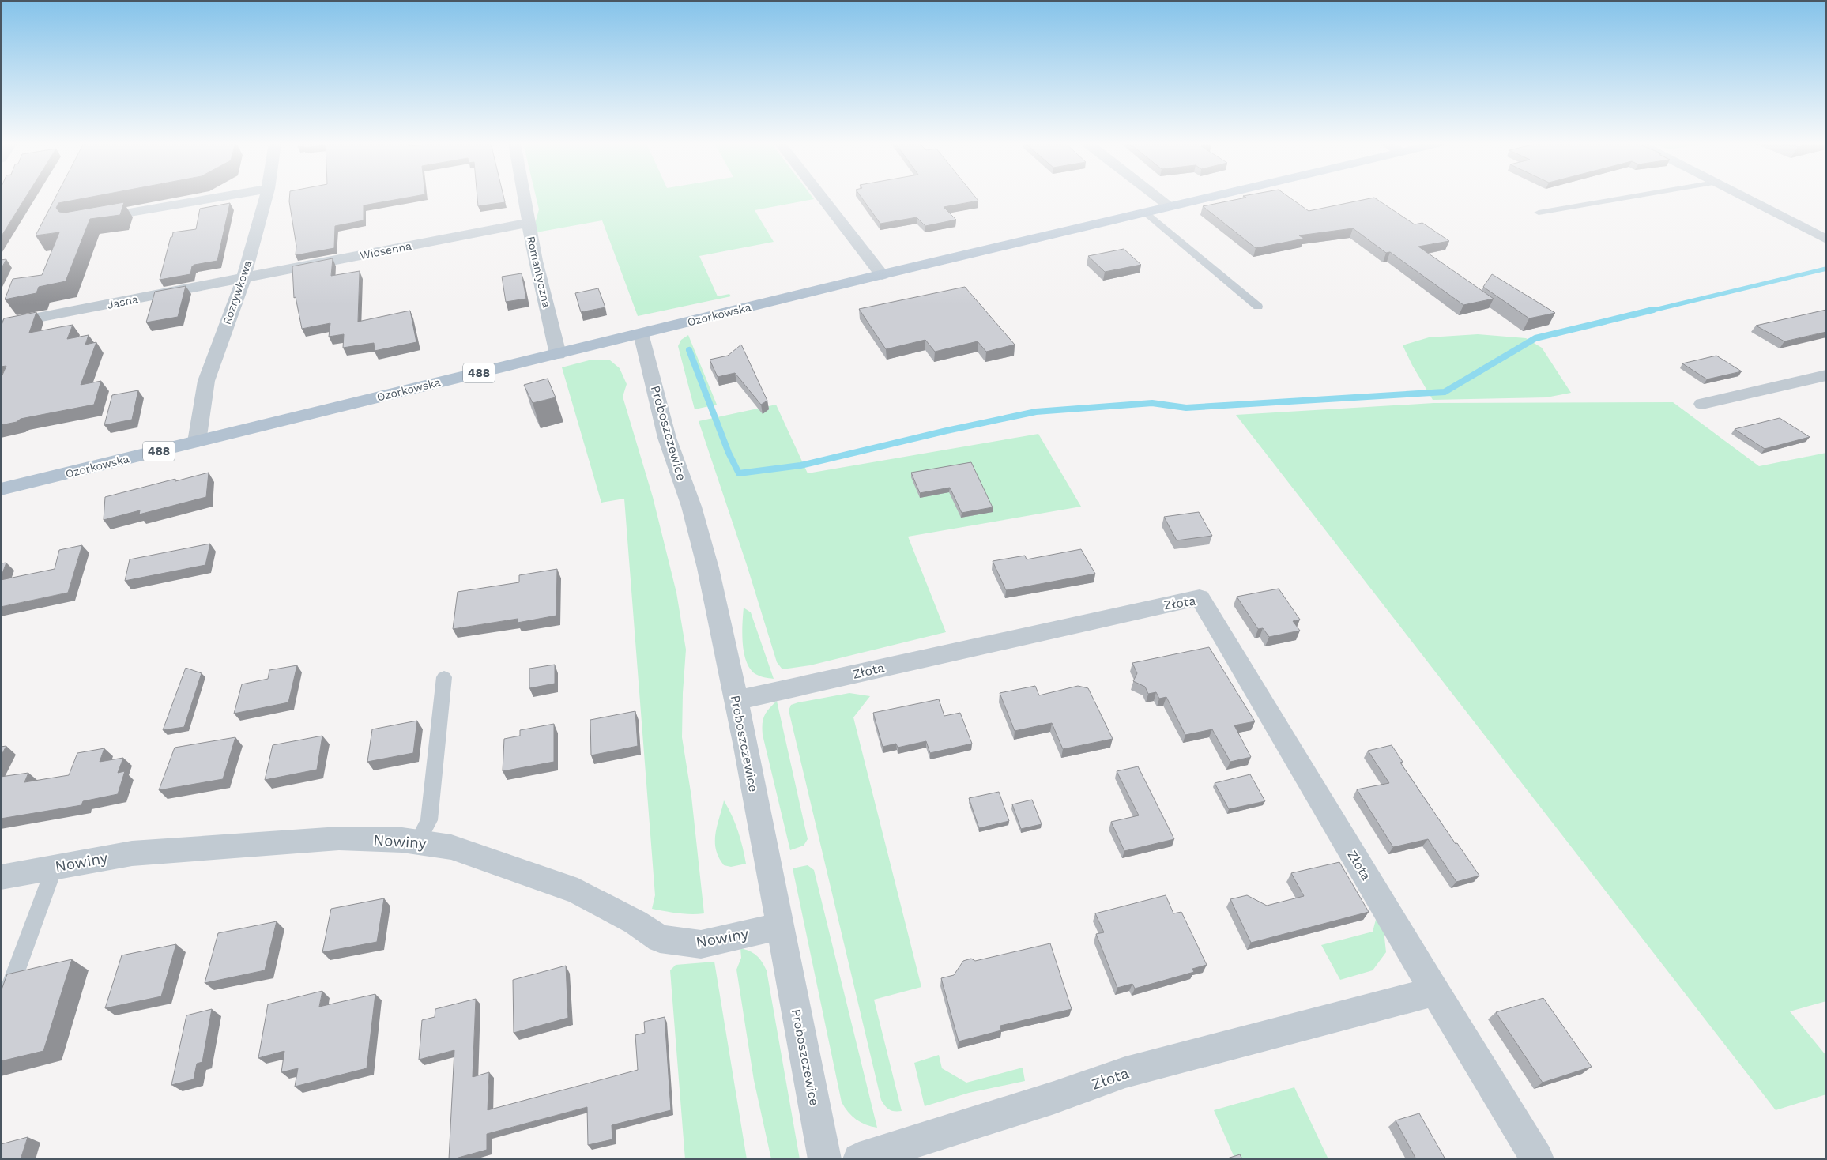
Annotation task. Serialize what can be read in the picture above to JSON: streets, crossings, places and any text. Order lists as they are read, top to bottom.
{
  "streets": {
    "main road": ["Ozorkowska", "488"],
    "street": [
      "Wiosenna",
      "Romantyczna",
      "Rozrywkowa",
      "Jasna",
      "Proboszczewice",
      "Złota",
      "Nowiny"
    ]
  },
  "crossings": [
    ["Wiosenna", "Romantyczna"],
    ["Wiosenna", "Rozrywkowa"],
    ["Wiosenna", "Jasna"],
    ["Romantyczna", "Ozorkowska"],
    ["Rozrywkowa", "Jasna"],
    ["Rozrywkowa", "Ozorkowska"],
    ["Ozorkowska", "Proboszczewice"],
    ["Proboszczewice", "Złota"],
    ["Proboszczewice", "Nowiny"]
  ]
}
